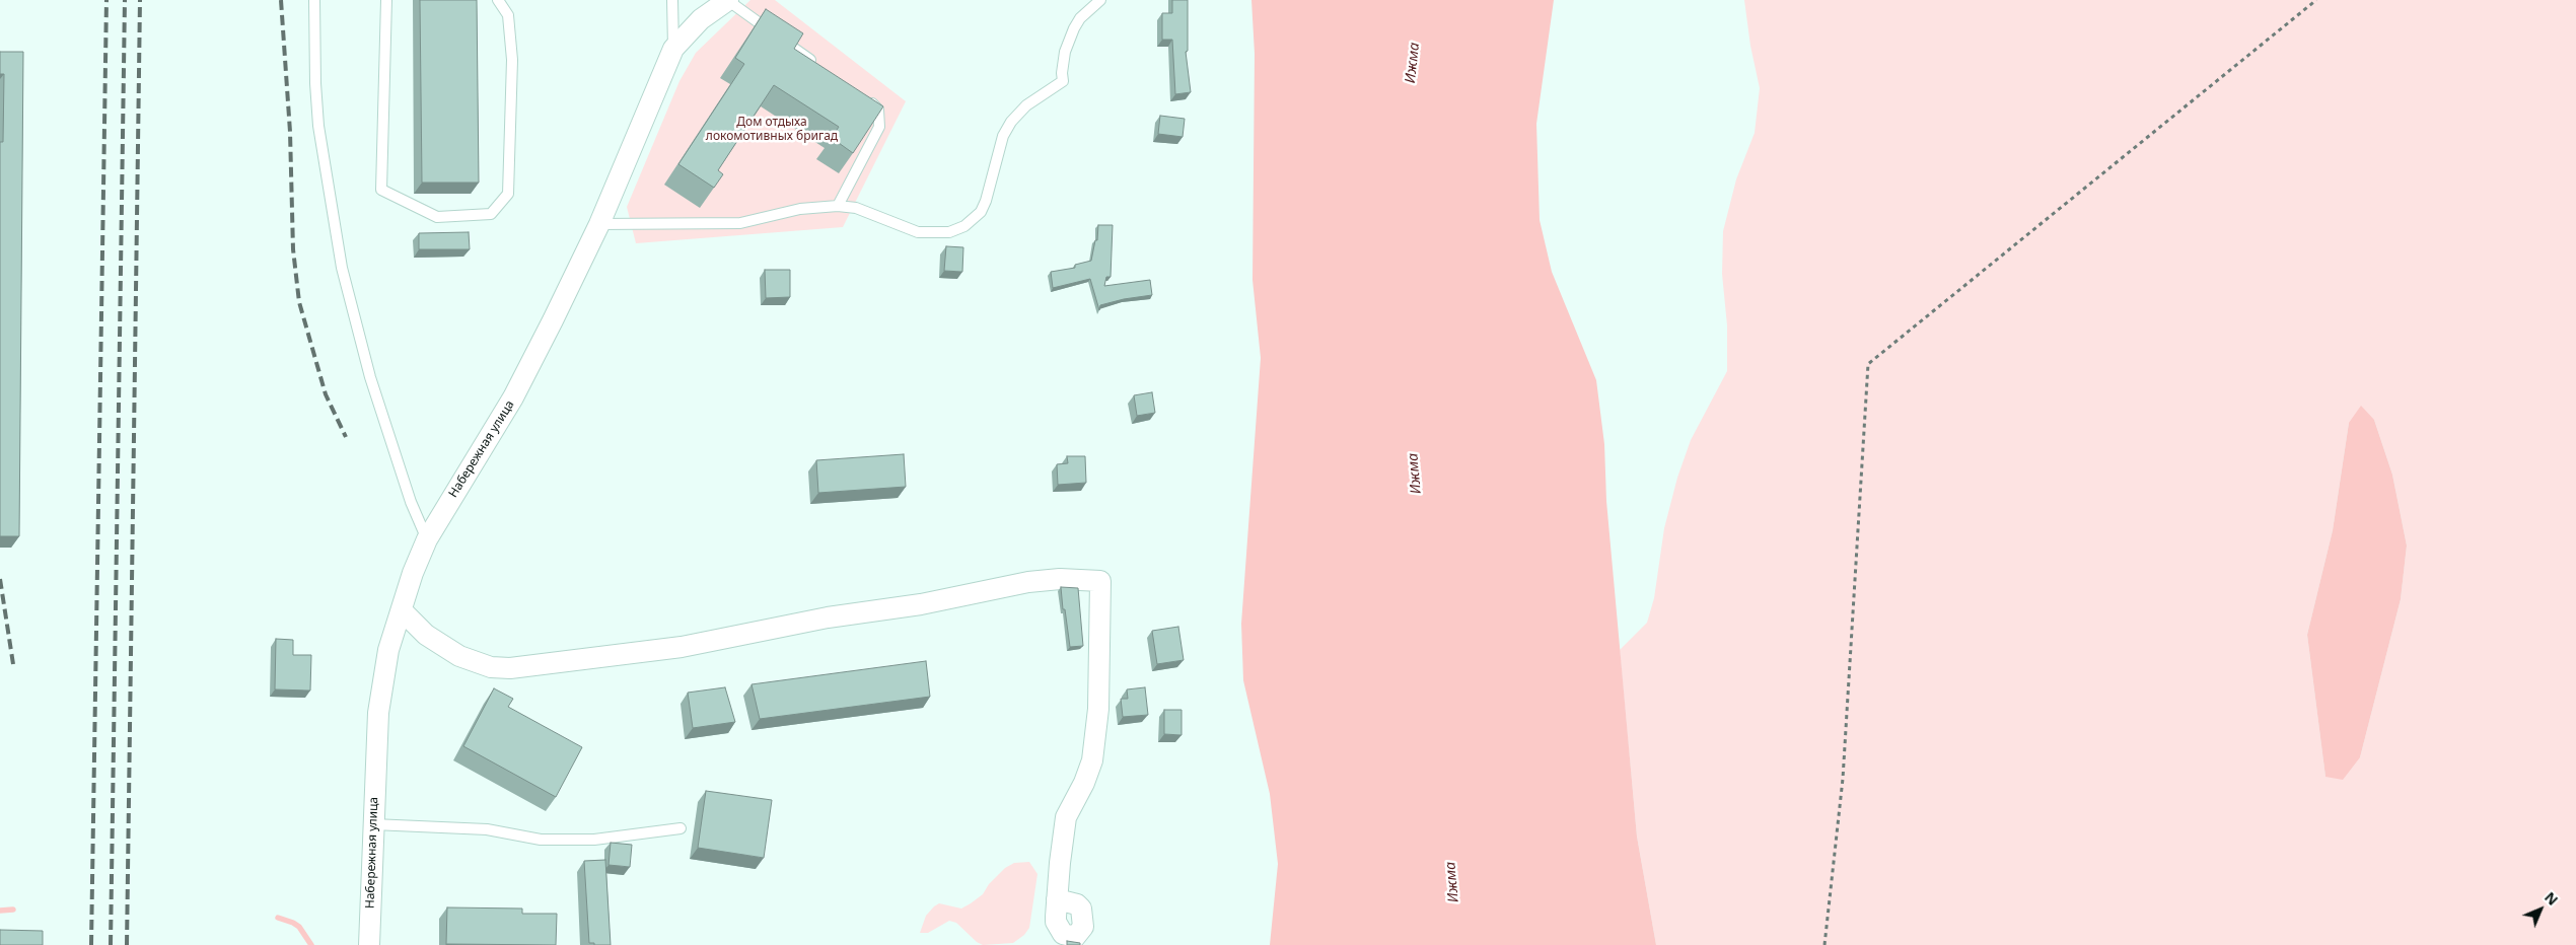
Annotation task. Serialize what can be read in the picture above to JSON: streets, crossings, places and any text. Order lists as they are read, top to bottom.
{
  "streets": {
    "street": ["Набережная улица"]
  },
  "water": ["Ижма"],
  "parks": ["Дом отдыха локомотивных бригад"],
  "north": "top right"
}
